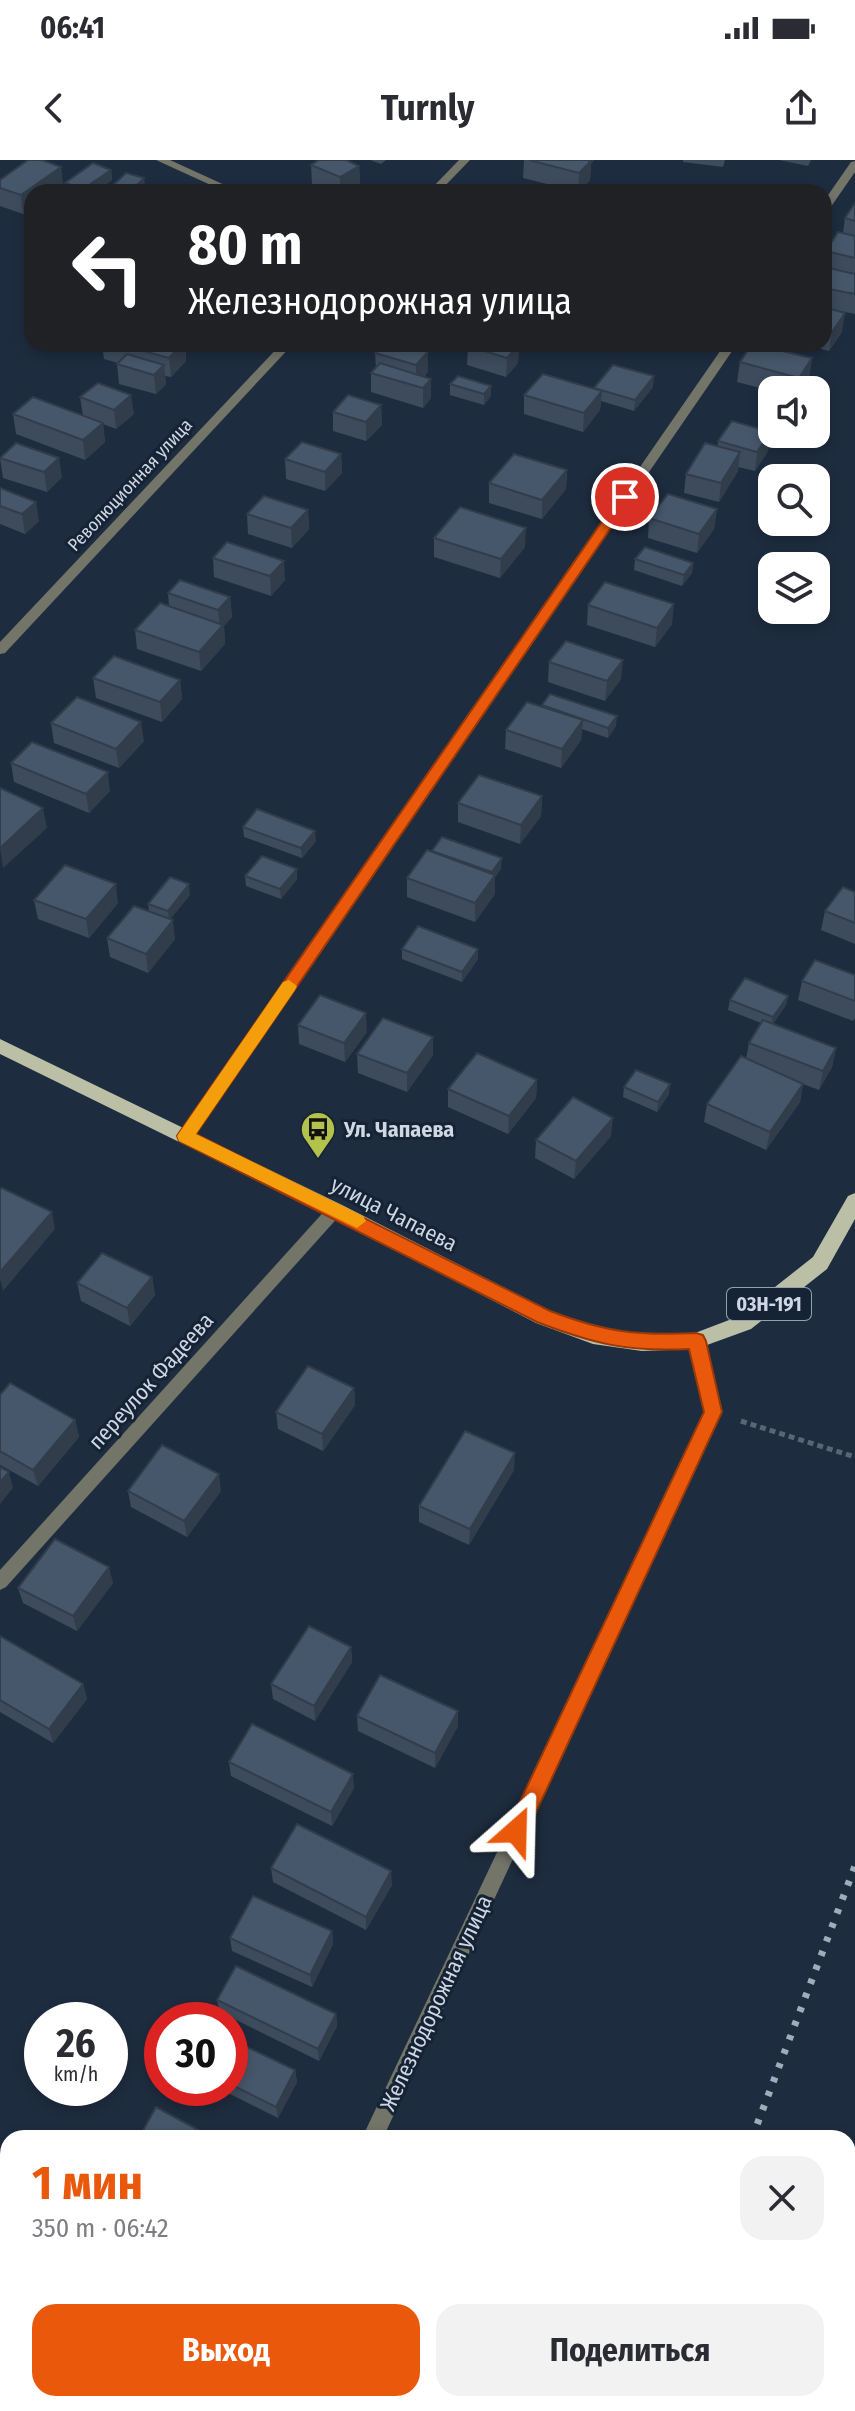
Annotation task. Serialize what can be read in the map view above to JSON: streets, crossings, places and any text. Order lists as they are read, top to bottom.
{
  "streets": {
    "main road": ["улица Чапаева", "03Н-191"],
    "street": ["Революционная улица", "переулок Фадеева", "Железнодорожная улица"]
  },
  "crossings": [
    ["улица Чапаева", "03Н-191"],
    ["улица Чапаева", "переулок Фадеева"]
  ],
  "places": {
    "bus stop": ["Ул. Чапаева"]
  },
  "page": {
    "status": "06:41",
    "header": "Turnly",
    "turn": ["80 m", "Железнодорожная улица"],
    "speed": "26 km/h",
    "limit": "30",
    "heading": ["1 мин", "350 m · 06:42"],
    "buttons": ["Выход", "Поделиться"]
  }
}
